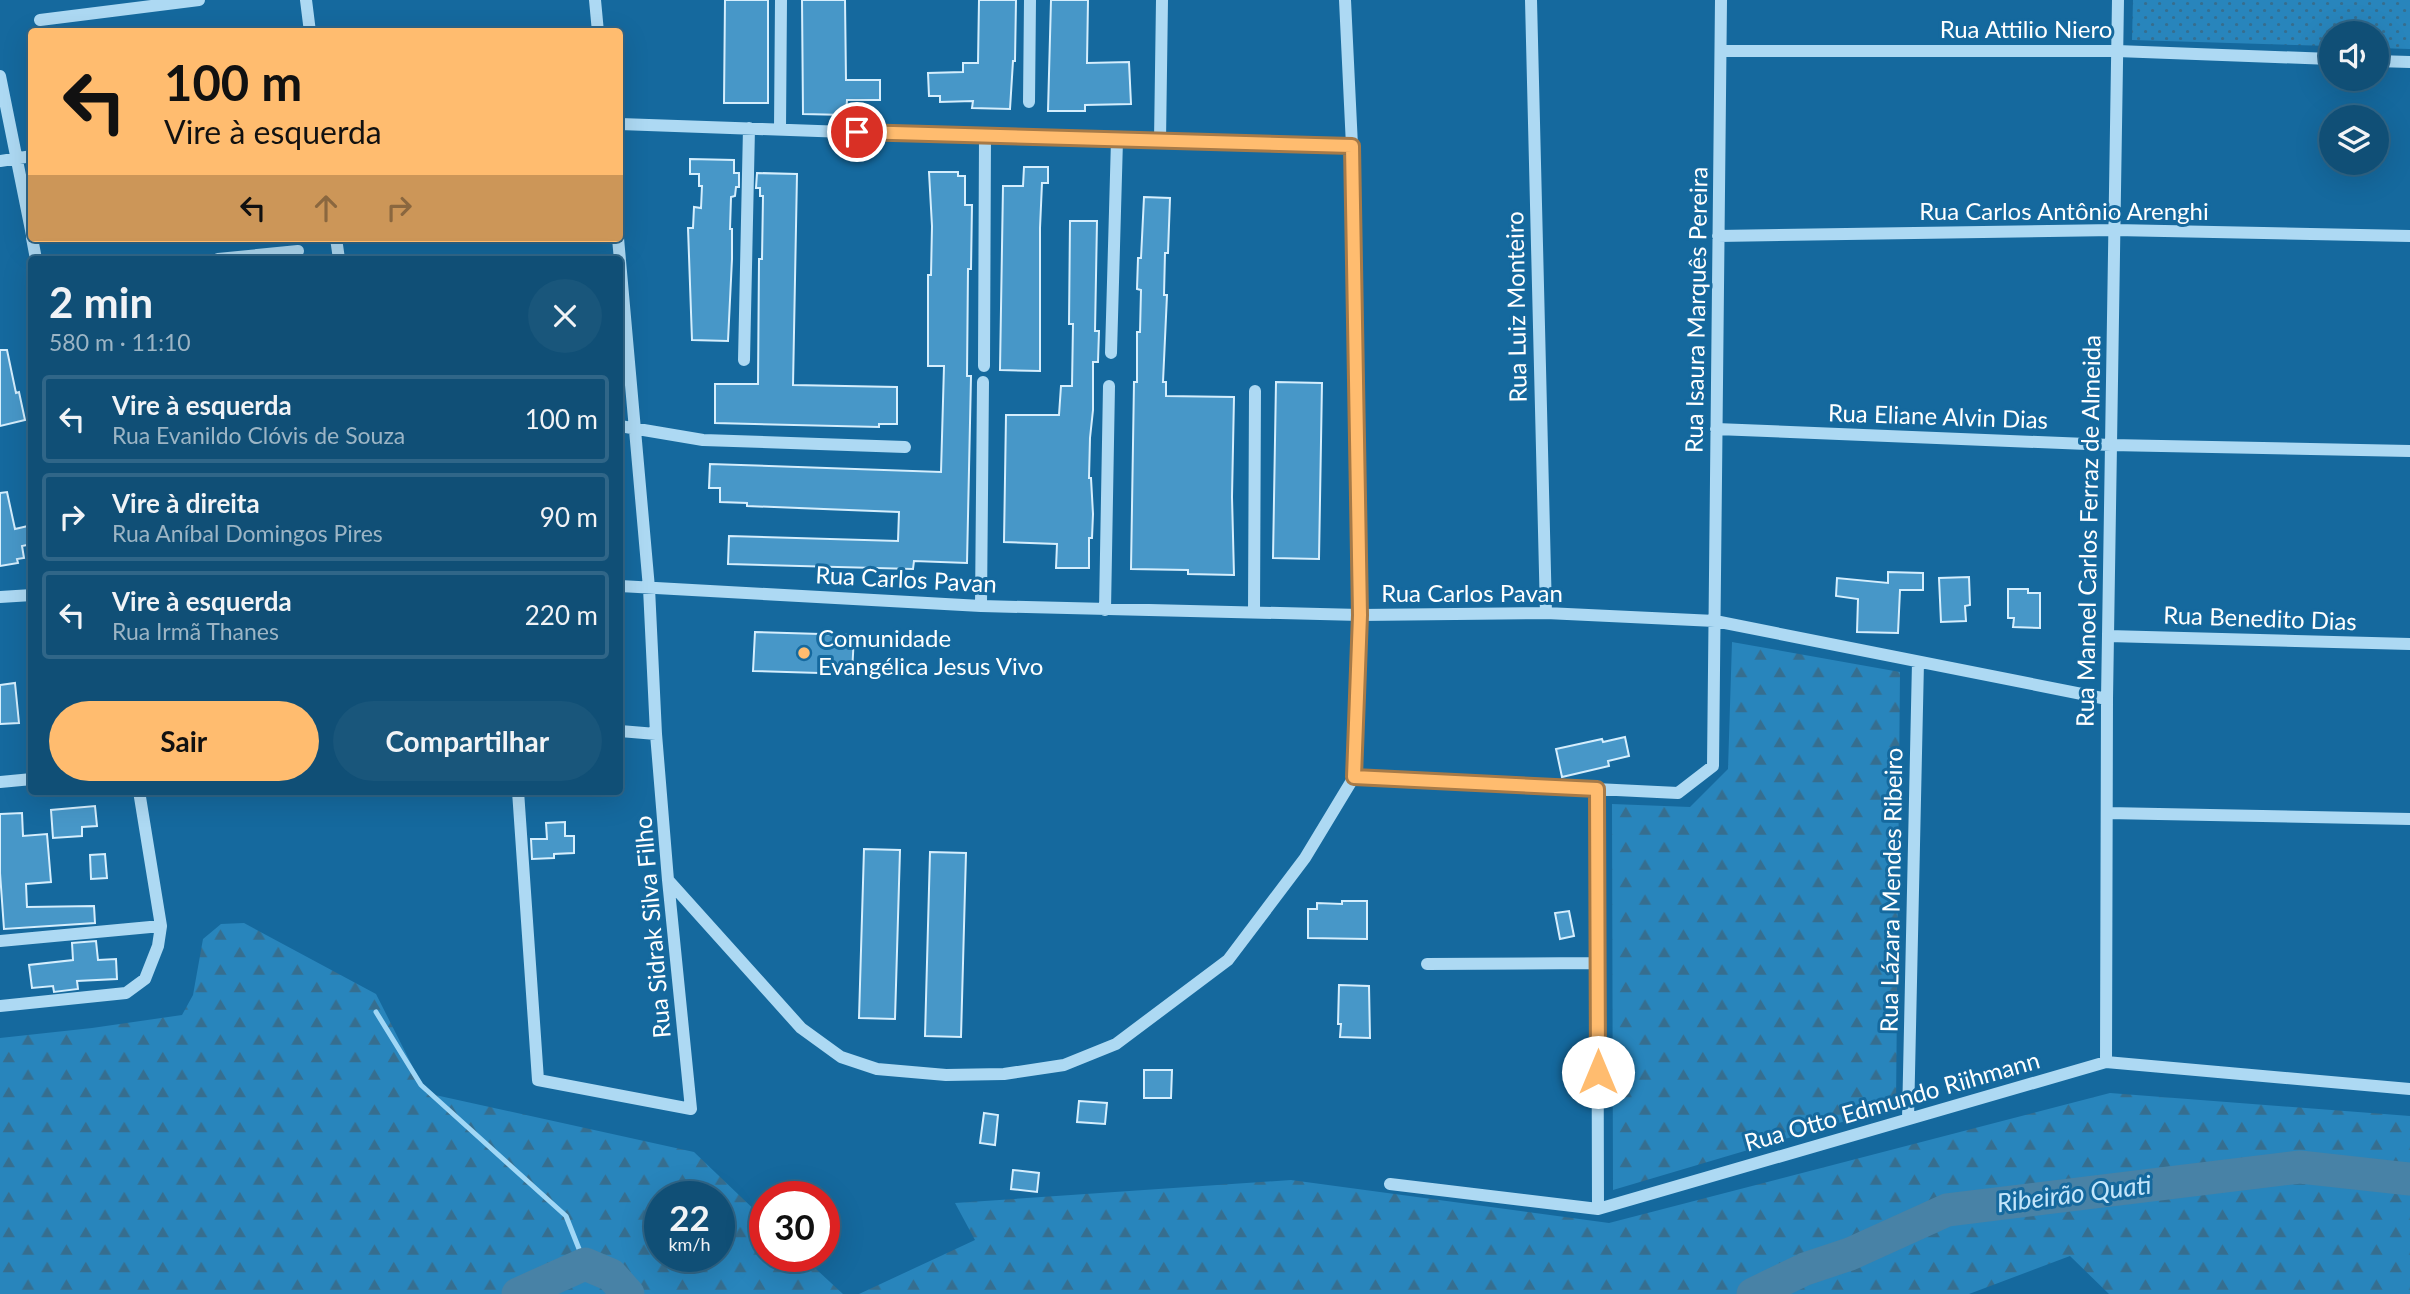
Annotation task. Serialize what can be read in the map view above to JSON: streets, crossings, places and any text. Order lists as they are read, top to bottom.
{
  "streets": {
    "street": [
      "Rua Attilio Niero",
      "Rua Carlos Antônio Arenghi",
      "Rua Luiz Monteiro",
      "Rua Isaura Marquês Pereira",
      "Rua Eliane Alvin Dias",
      "Rua Manoel Carlos Ferraz de Almeida",
      "Rua Carlos Pavan",
      "Rua Benedito Dias",
      "Rua Lázara Mendes Ribeiro",
      "Rua Sidrak Silva Filho",
      "Rua Otto Edmundo Riihmann"
    ]
  },
  "crossings": [
    ["Rua Attilio Niero", "Rua Isaura Marquês Pereira"],
    ["Rua Attilio Niero", "Rua Manoel Carlos Ferraz de Almeida"],
    ["Rua Carlos Antônio Arenghi", "Rua Isaura Marquês Pereira"],
    ["Rua Carlos Antônio Arenghi", "Rua Manoel Carlos Ferraz de Almeida"],
    ["Rua Luiz Monteiro", "Rua Carlos Pavan"],
    ["Rua Isaura Marquês Pereira", "Rua Eliane Alvin Dias"],
    ["Rua Isaura Marquês Pereira", "Rua Carlos Pavan"],
    ["Rua Eliane Alvin Dias", "Rua Manoel Carlos Ferraz de Almeida"],
    ["Rua Manoel Carlos Ferraz de Almeida", "Rua Carlos Pavan"],
    ["Rua Manoel Carlos Ferraz de Almeida", "Rua Benedito Dias"],
    ["Rua Manoel Carlos Ferraz de Almeida", "Rua Otto Edmundo Riihmann"],
    ["Rua Carlos Pavan", "Rua Lázara Mendes Ribeiro"],
    ["Rua Carlos Pavan", "Rua Sidrak Silva Filho"],
    ["Rua Lázara Mendes Ribeiro", "Rua Otto Edmundo Riihmann"]
  ],
  "water": ["Ribeirão Quati"],
  "places": ["Comunidade Evangélica Jesus Vivo"],
  "page": {
    "turn": ["100 m", "Vire à esquerda"],
    "heading": ["2 min", "580 m · 11:10"],
    "list": [
      {
        "name": "Vire à esquerda",
        "note": "Rua Evanildo Clóvis de Souza",
        "value": "100 m"
      },
      {
        "name": "Vire à direita",
        "note": "Rua Aníbal Domingos Pires",
        "value": "90 m"
      },
      {
        "name": "Vire à esquerda",
        "note": "Rua Irmã Thanes",
        "value": "220 m"
      }
    ],
    "buttons": ["Sair", "Compartilhar"],
    "speed": "22 km/h",
    "limit": "30"
  }
}
